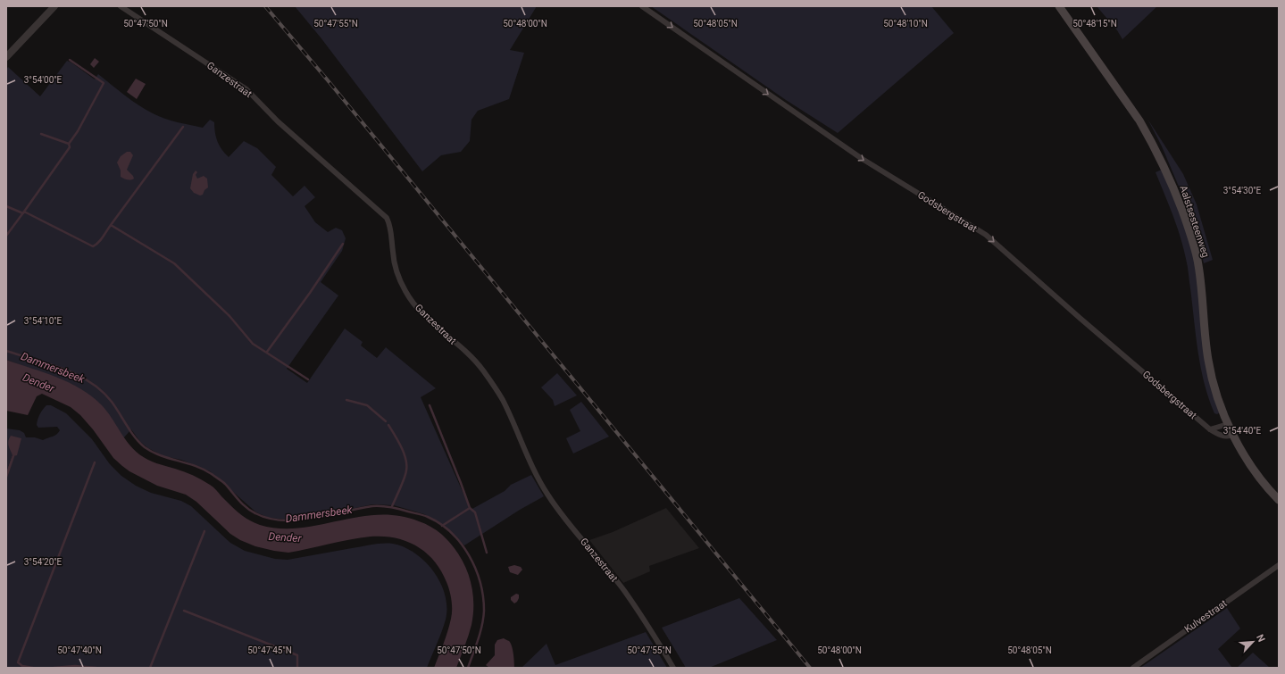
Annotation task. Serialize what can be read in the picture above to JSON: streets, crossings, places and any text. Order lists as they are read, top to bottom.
{
  "streets": {
    "main road": ["Aalstsesteenweg"],
    "street": ["Ganzestraat", "Godsbergstraat", "Kulvestraat"]
  },
  "crossings": [
    ["Godsbergstraat", "Aalstsesteenweg"]
  ],
  "one_way": ["Godsbergstraat"],
  "water": ["Dammersbeek", "Dender"],
  "north": "top right",
  "coordinates": [
    "50°47'50\"N",
    "50°47'55\"N",
    "50°48'00\"N",
    "50°48'05\"N",
    "50°48'10\"N",
    "50°48'15\"N",
    "3°54'00\"E",
    "3°54'30\"E",
    "3°54'10\"E",
    "3°54'40\"E",
    "3°54'20\"E",
    "50°47'40\"N",
    "50°47'45\"N"
  ]
}
